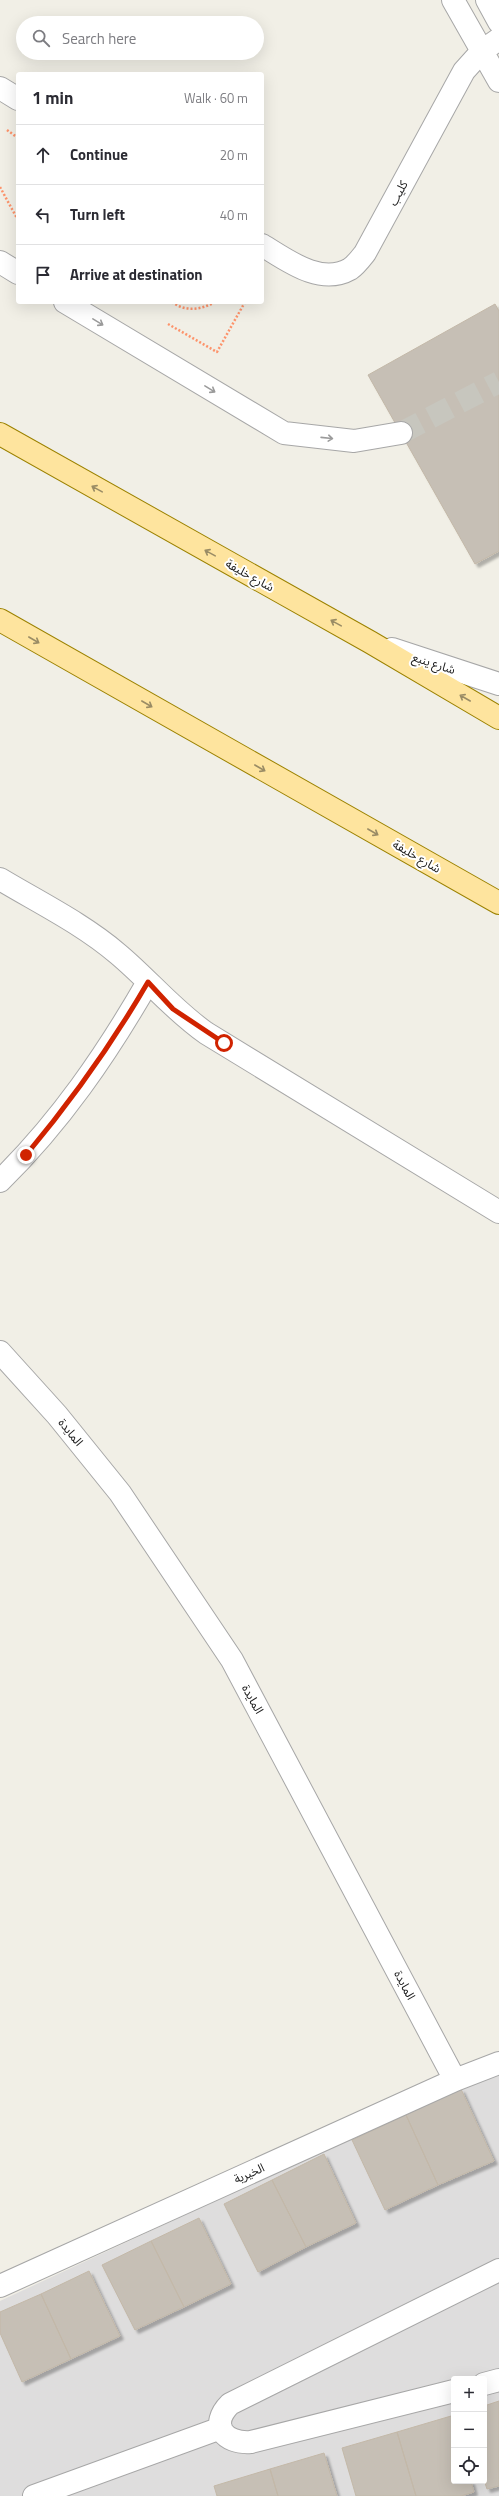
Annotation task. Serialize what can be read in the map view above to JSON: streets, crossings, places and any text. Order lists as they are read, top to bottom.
{
  "streets": {
    "main road": ["شارع خليفة"],
    "street": [
      "كليب",
      "شارع ينبع",
      "المايدة",
      "الخيرية"
    ]
  },
  "crossings": [
    ["شارع خليفة", "شارع ينبع"],
    ["المايدة", "الخيرية"]
  ],
  "page": {
    "search": "Search here",
    "heading": ["1 min", "Walk · 60 m"],
    "list": [
      ["Continue", "20 m"],
      ["Turn left", "40 m"],
      "Arrive at destination"
    ],
    "map_buttons": ["+", "−"]
  }
}
